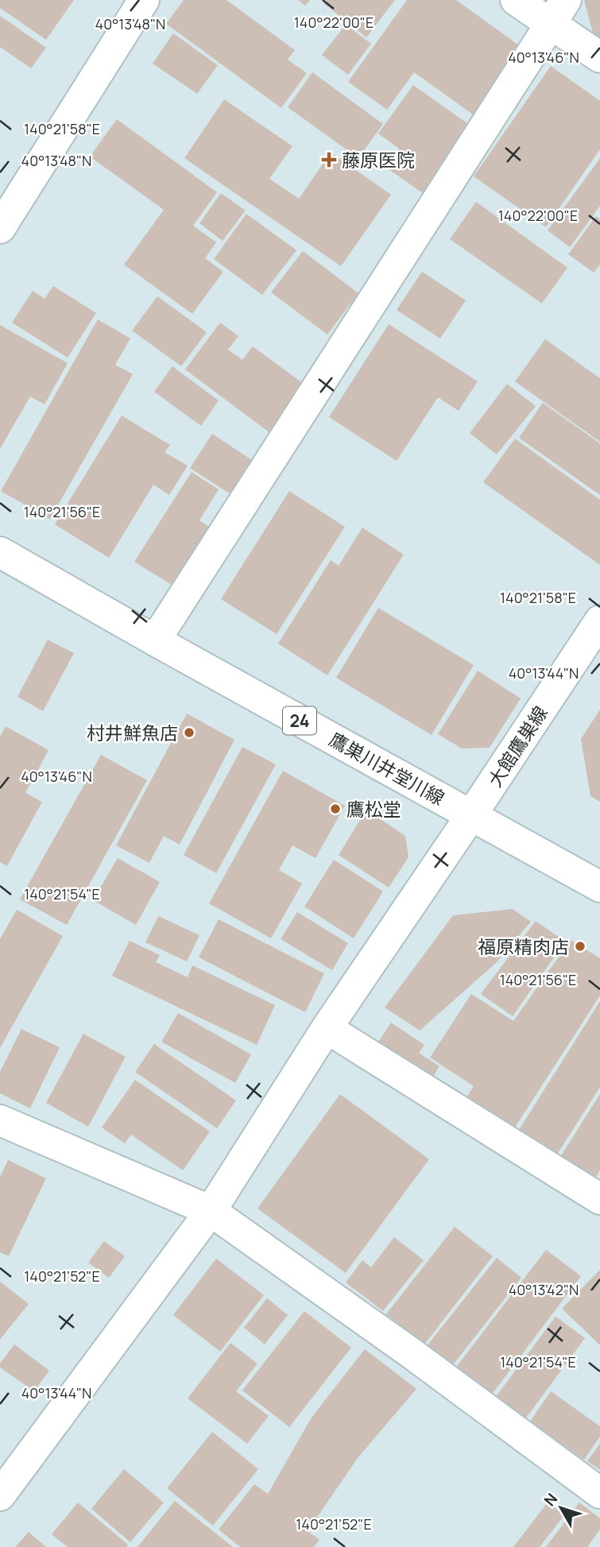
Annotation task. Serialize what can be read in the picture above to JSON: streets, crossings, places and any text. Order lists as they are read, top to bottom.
{
  "streets": {
    "street": ["24", "大館鷹巣線", "鷹巣川井堂川線"]
  },
  "crossings": [
    ["大館鷹巣線", "鷹巣川井堂川線"]
  ],
  "places": {
    "health": ["藤原医院"],
    "other": ["村井鮮魚店", "鷹松堂", "福原精肉店"]
  },
  "north": "top left",
  "coordinates": [
    "140°22'00\"E",
    "40°13'48\"N",
    "40°13'46\"N",
    "140°21'58\"E",
    "140°21'56\"E",
    "40°13'44\"N",
    "140°21'54\"E",
    "140°21'52\"E",
    "40°13'42\"N"
  ]
}
